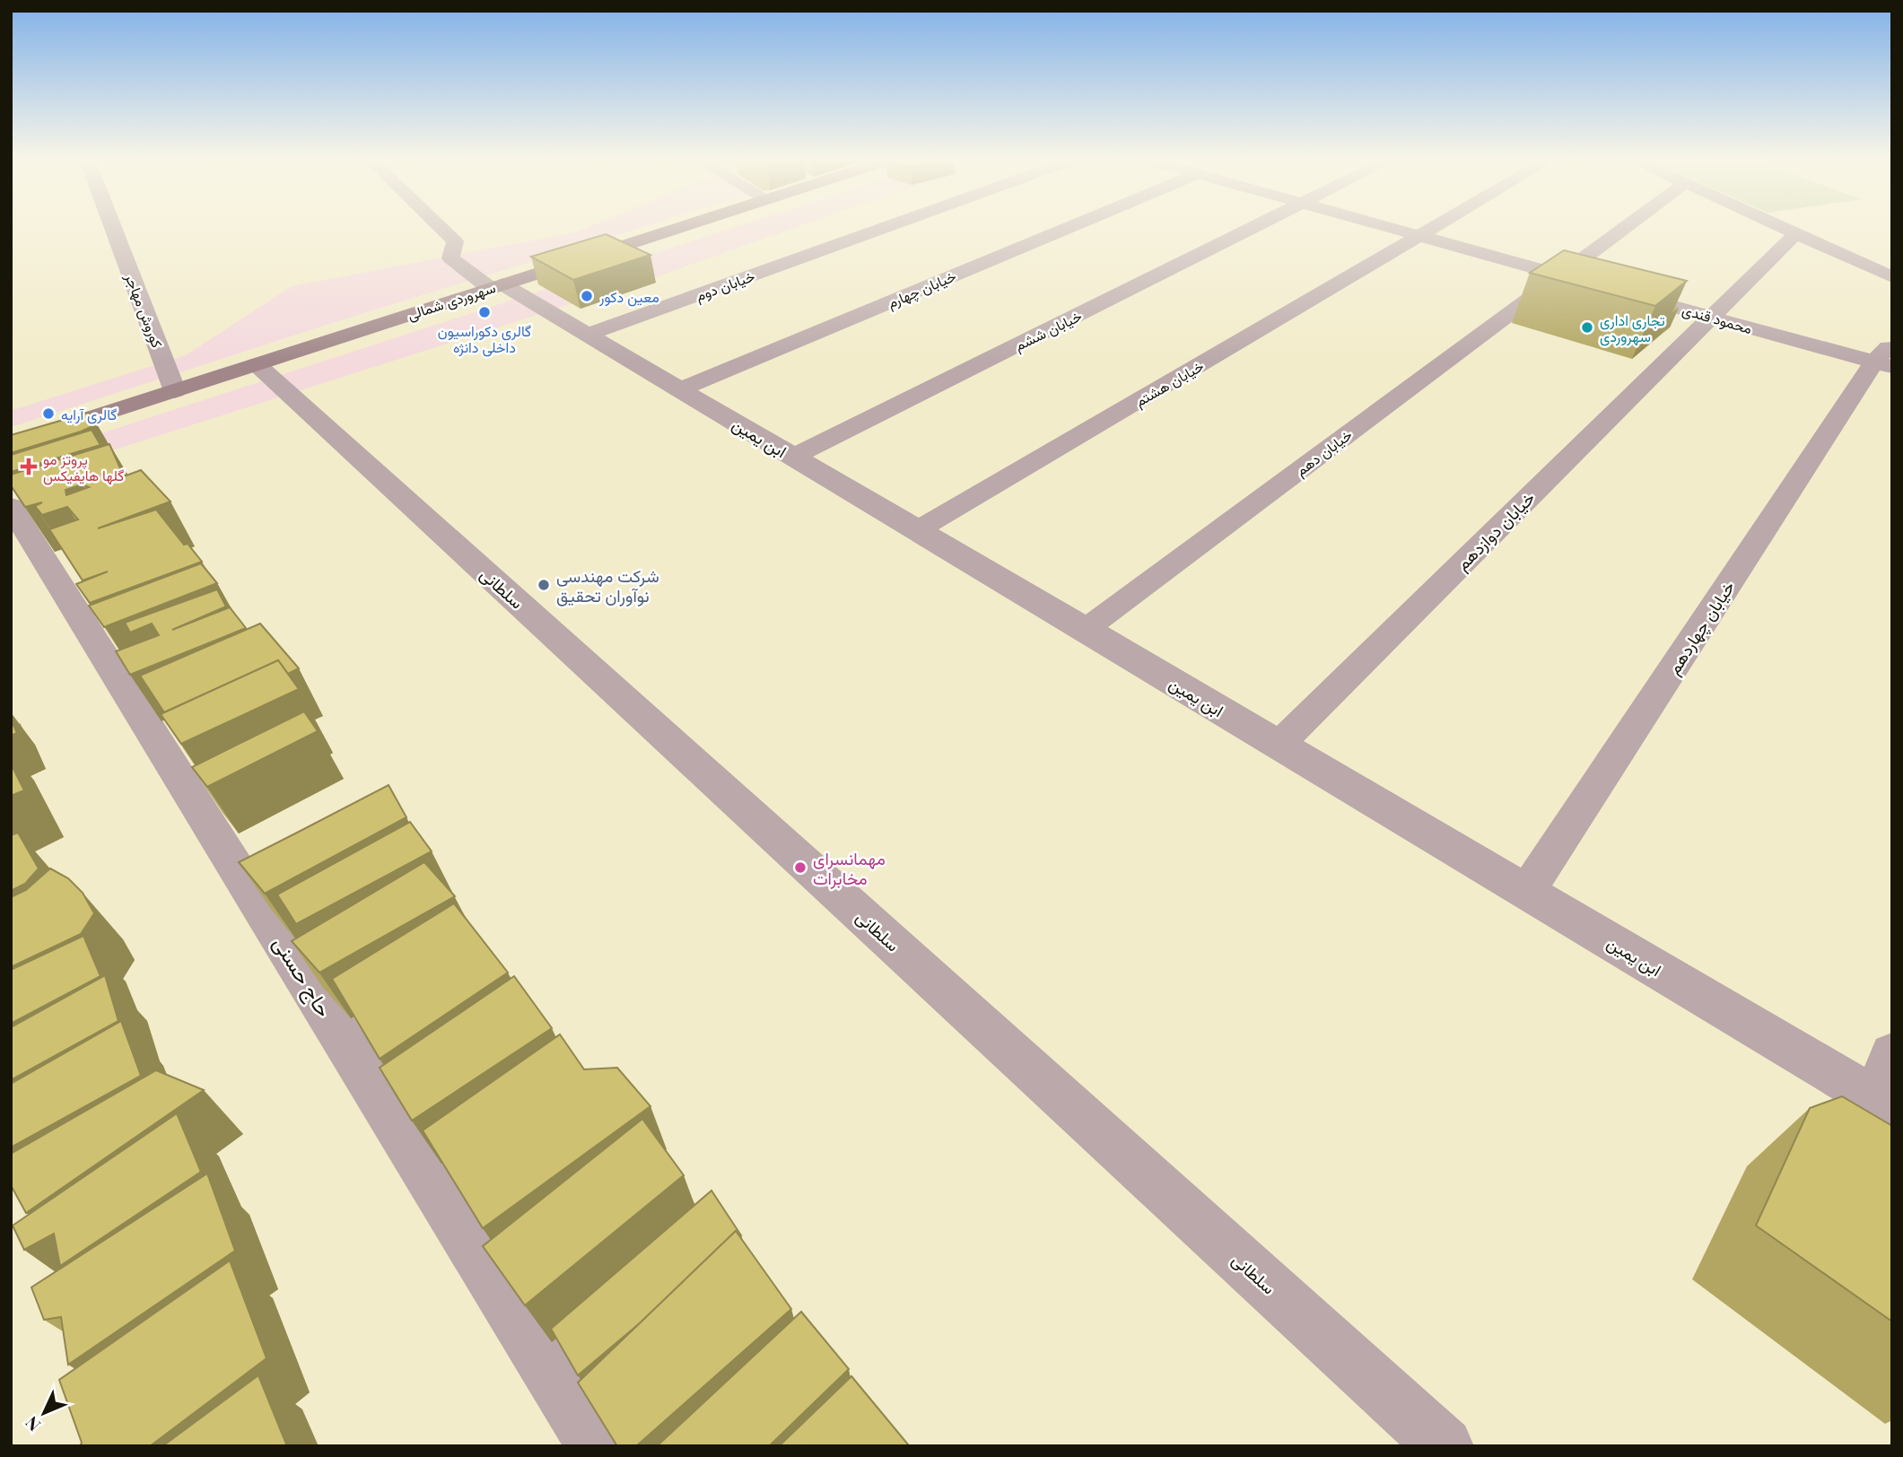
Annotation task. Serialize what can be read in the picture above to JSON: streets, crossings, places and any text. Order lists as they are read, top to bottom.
{
  "streets": {
    "main road": ["سهروردی شمالی"],
    "street": [
      "خیابان دوم",
      "خیابان چهارم",
      "کوروش مهاجر",
      "محمود قندی",
      "خیابان ششم",
      "خیابان هشتم",
      "ابن یمین",
      "خیابان دهم",
      "خیابان دوازدهم",
      "سلطانی",
      "خیابان چهاردهم",
      "حاج حسنی"
    ]
  },
  "crossings": [
    ["خیابان دوم", "ابن یمین"],
    ["خیابان چهارم", "ابن یمین"],
    ["سهروردی شمالی", "کوروش مهاجر"],
    ["سهروردی شمالی", "ابن یمین"],
    ["سهروردی شمالی", "سلطانی"],
    ["محمود قندی", "خیابان دوازدهم"],
    ["محمود قندی", "خیابان چهاردهم"],
    ["خیابان ششم", "ابن یمین"],
    ["خیابان هشتم", "ابن یمین"],
    ["ابن یمین", "خیابان دهم"],
    ["ابن یمین", "خیابان دوازدهم"],
    ["ابن یمین", "خیابان چهاردهم"]
  ],
  "places": {
    "other": [
      "معین دکور",
      "گالری دکوراسیون داخلی دانژه",
      "تجاری اداری سهروردی",
      "گالری آرایه",
      "شرکت مهندسی نوآوران تحقیق",
      "مهمانسرای مخابرات"
    ],
    "health": ["پروتز مو گلها هایفیکس"]
  },
  "north": "bottom left"
}
